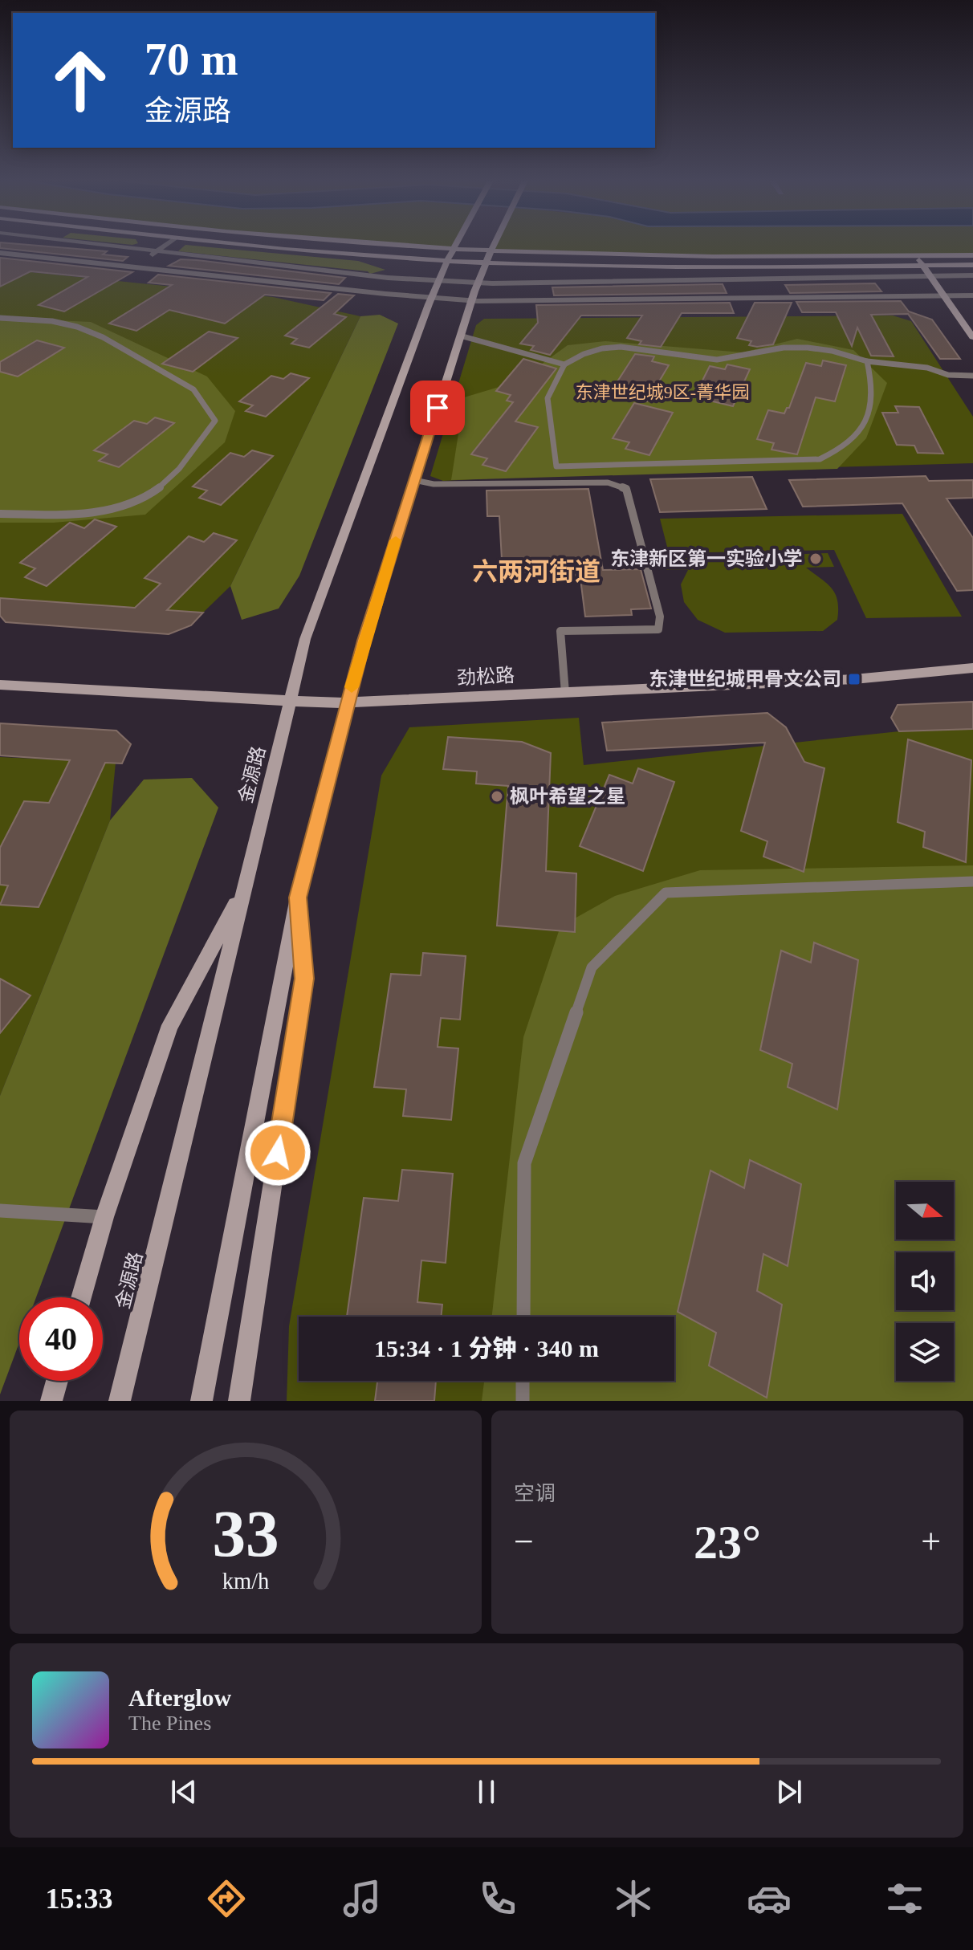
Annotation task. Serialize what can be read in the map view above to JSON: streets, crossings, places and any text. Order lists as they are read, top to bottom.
{
  "streets": {
    "main road": ["劲松路", "金源路"]
  },
  "crossings": [
    ["劲松路", "金源路"]
  ],
  "districts": ["东津世纪城9区-菁华园", "六两河街道"],
  "places": {
    "other": ["东津新区第一实验小学", "枫叶希望之星"],
    "transit": ["东津世纪城甲骨文公司"]
  },
  "north": "right",
  "page": {
    "turn": ["70 m", "金源路"],
    "limit": "40",
    "trip": "15:34 · 1 分钟 · 340 m",
    "tile": "空调",
    "heat": ["−", "23°", "+"],
    "song": ["Afterglow", "The Pines"],
    "tabs": "15:33",
    "gauge": ["33", "km/h"]
  }
}
